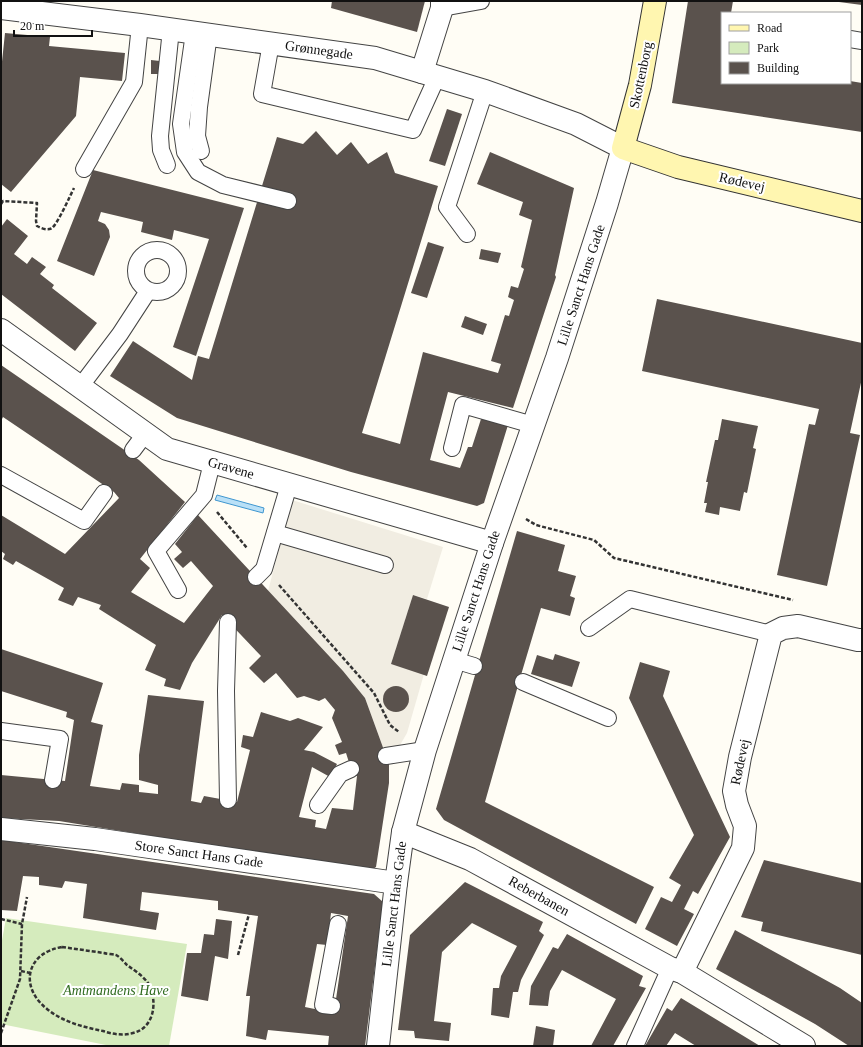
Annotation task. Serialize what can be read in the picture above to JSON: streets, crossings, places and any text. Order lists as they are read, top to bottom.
{
  "streets": {
    "street": [
      "Grønnegade",
      "Skottenborg",
      "Rødevej",
      "Lille Sanct Hans Gade",
      "Gravene",
      "Store Sanct Hans Gade",
      "Reberbanen"
    ]
  },
  "crossings": [
    ["Grønnegade", "Skottenborg"],
    ["Grønnegade", "Rødevej"],
    ["Grønnegade", "Lille Sanct Hans Gade"],
    ["Skottenborg", "Rødevej"],
    ["Skottenborg", "Lille Sanct Hans Gade"],
    ["Rødevej", "Lille Sanct Hans Gade"],
    ["Rødevej", "Reberbanen"],
    ["Lille Sanct Hans Gade", "Gravene"],
    ["Lille Sanct Hans Gade", "Store Sanct Hans Gade"],
    ["Lille Sanct Hans Gade", "Reberbanen"]
  ],
  "parks": ["Amtmandens Have"],
  "legend": ["Road", "Park", "Building"],
  "scale_bar": "20 m"
}
